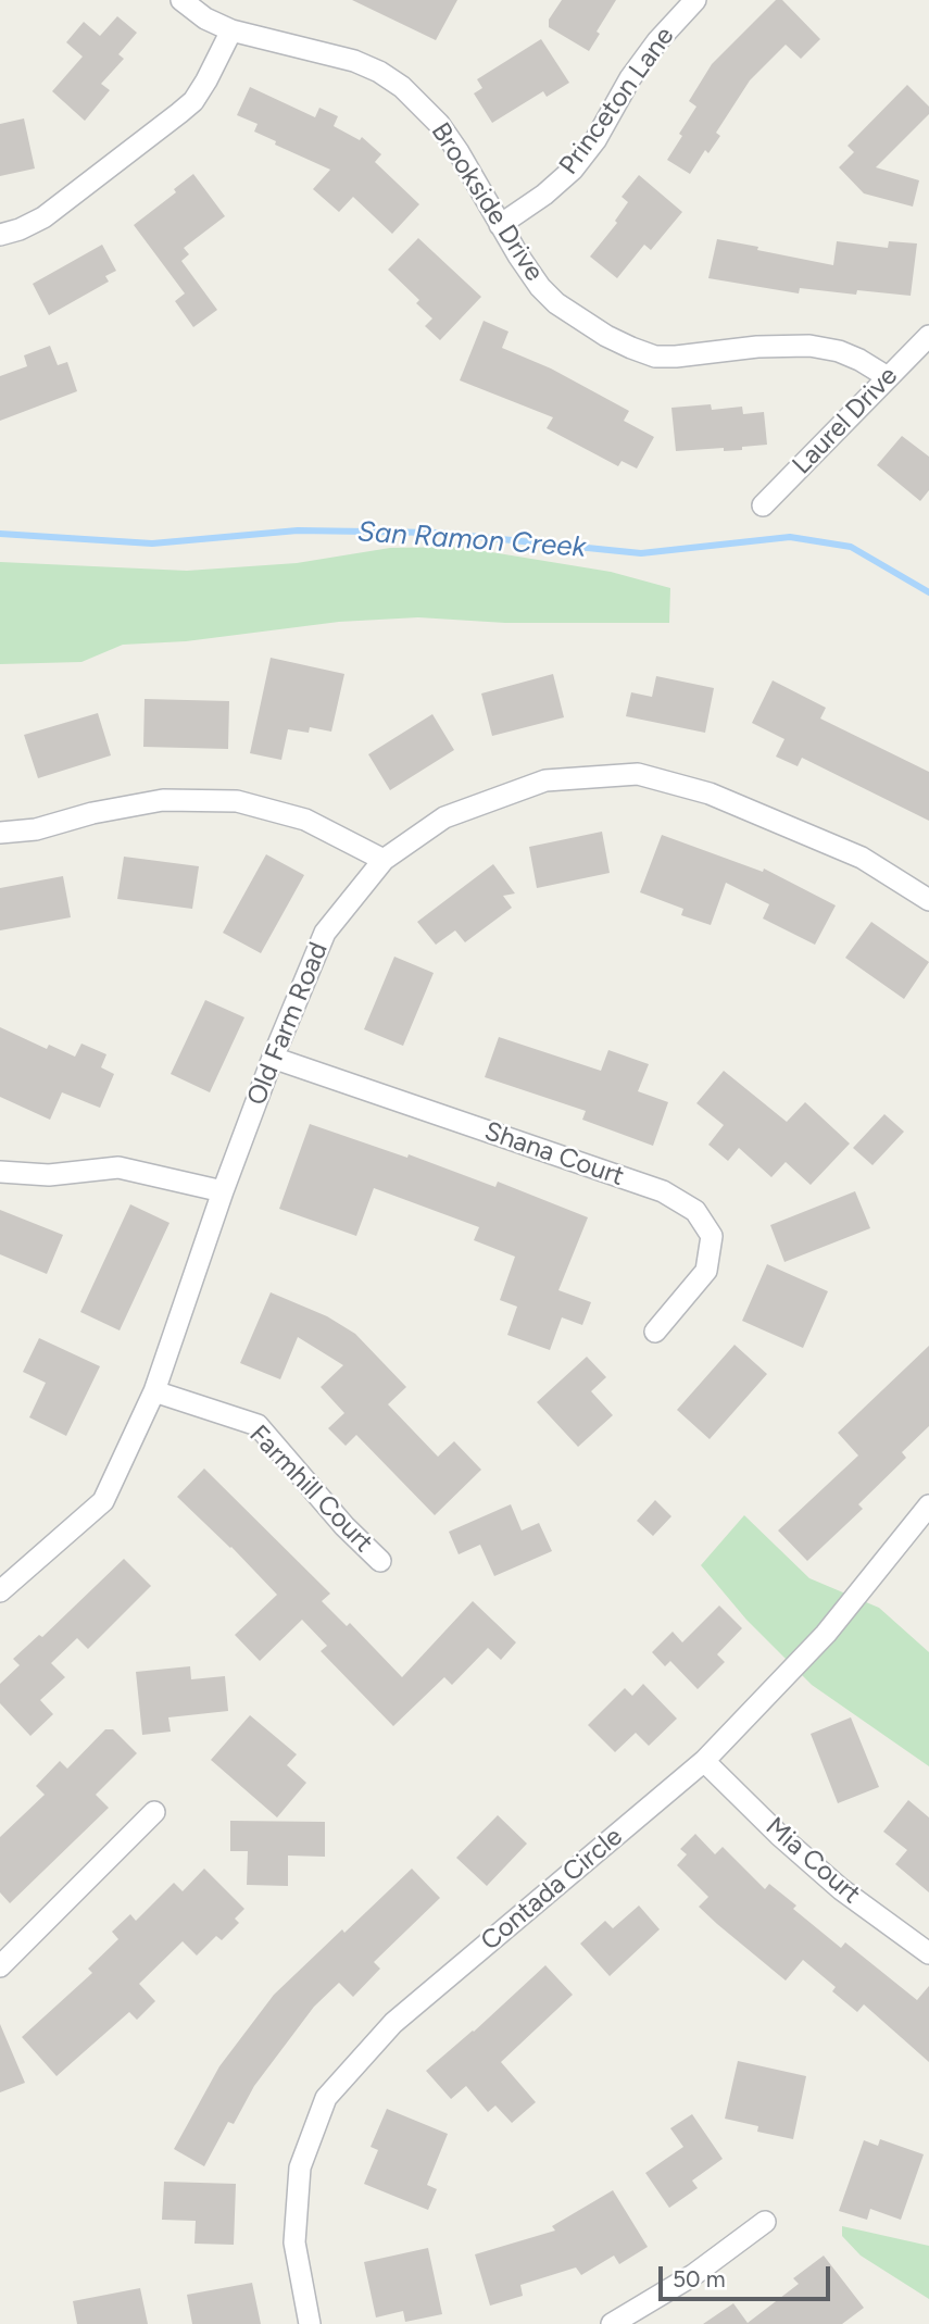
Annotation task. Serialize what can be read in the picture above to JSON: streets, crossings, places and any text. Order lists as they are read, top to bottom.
{
  "streets": {
    "street": [
      "Princeton Lane",
      "Brookside Drive",
      "Laurel Drive",
      "Old Farm Road",
      "Shana Court",
      "Farmhill Court",
      "Mia Court",
      "Contada Circle"
    ]
  },
  "crossings": [
    ["Princeton Lane", "Brookside Drive"],
    ["Brookside Drive", "Laurel Drive"],
    ["Old Farm Road", "Shana Court"],
    ["Old Farm Road", "Farmhill Court"],
    ["Mia Court", "Contada Circle"]
  ],
  "water": ["San Ramon Creek"],
  "scale_bar": "50 m"
}
